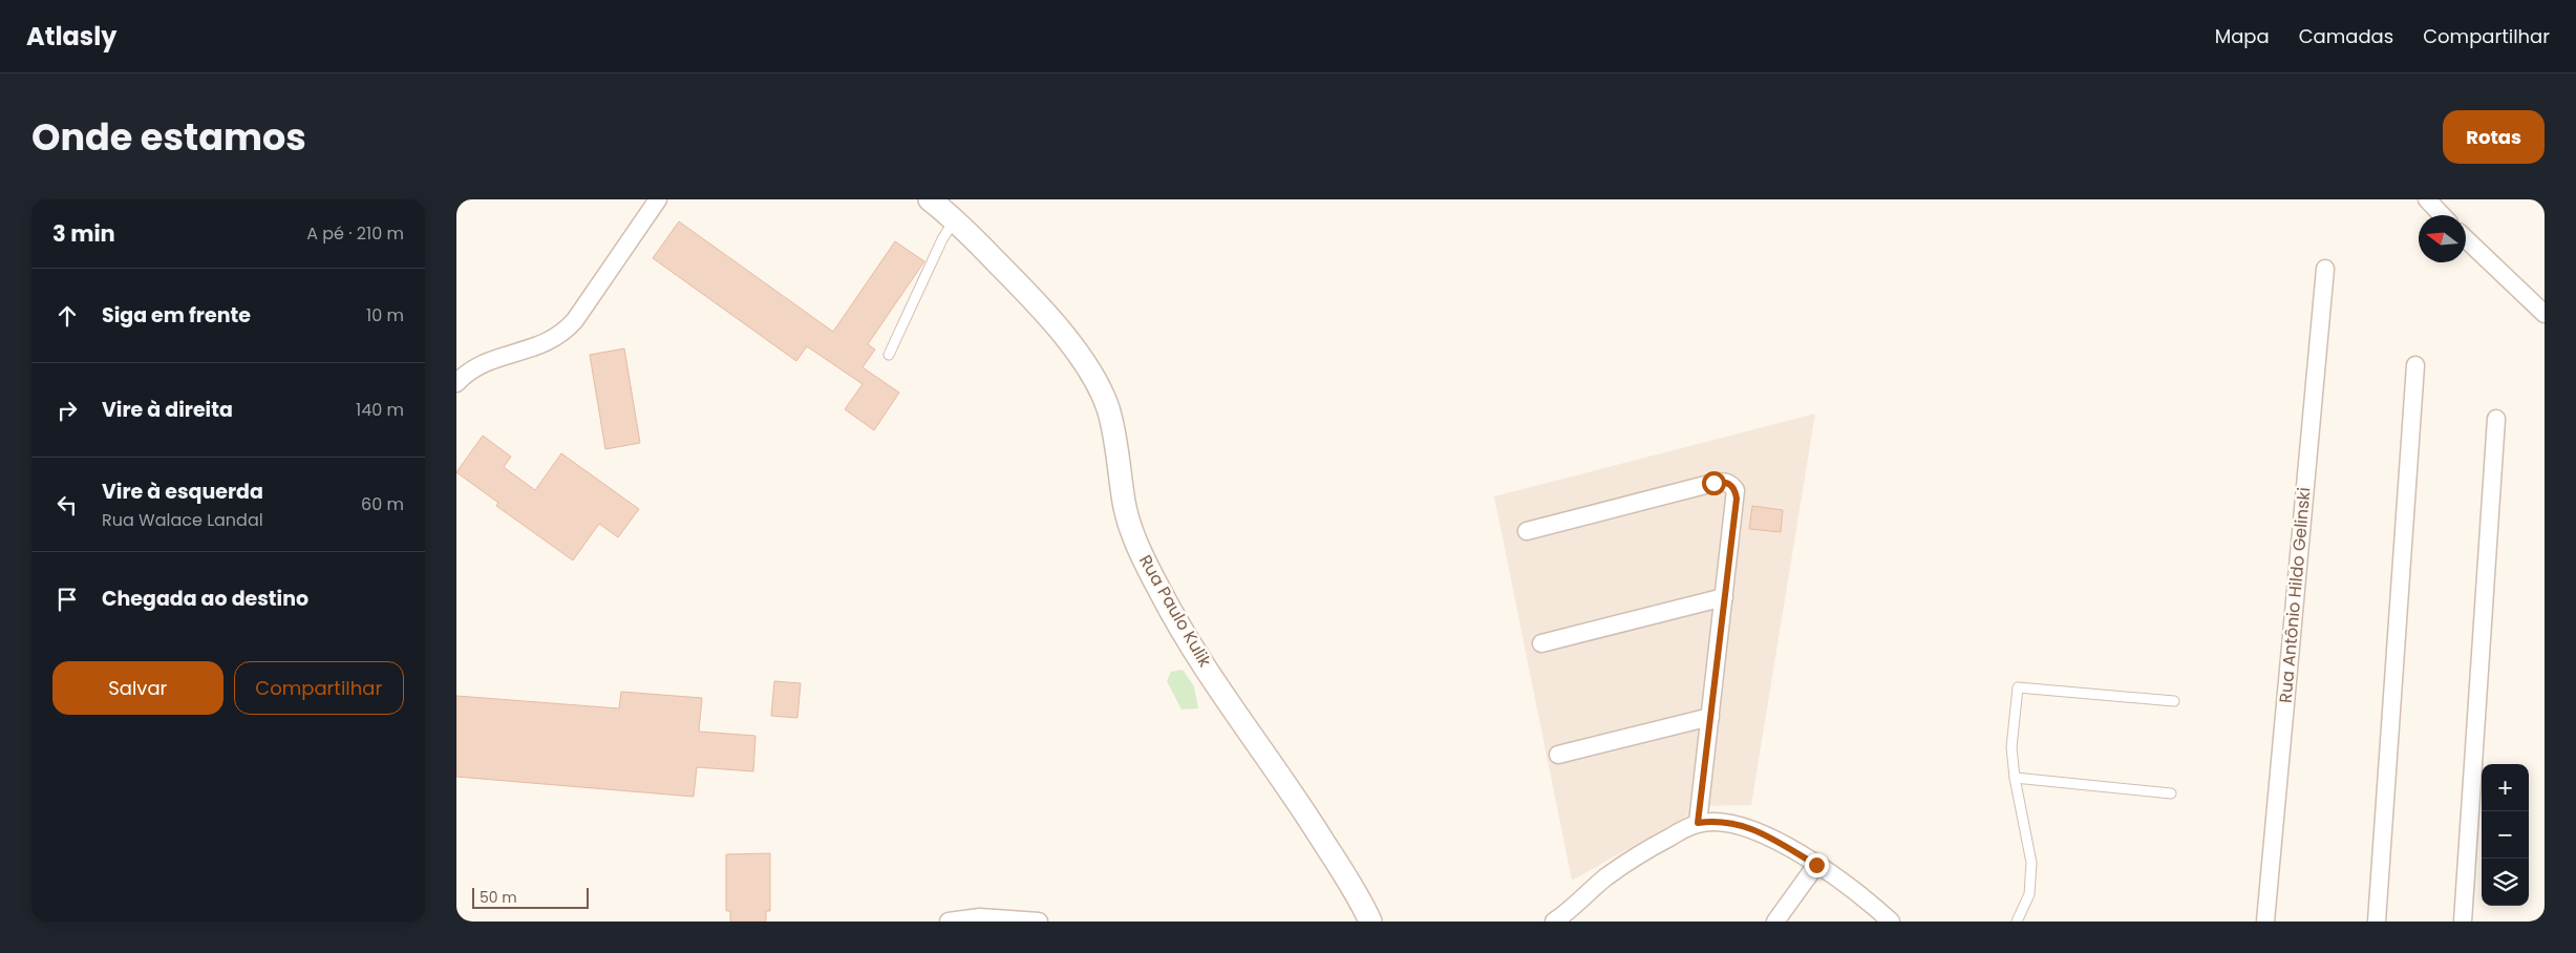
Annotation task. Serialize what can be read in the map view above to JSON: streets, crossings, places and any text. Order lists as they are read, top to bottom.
{
  "streets": {
    "street": ["Rua Antônio Hildo Gelinski", "Rua Paulo Kulik"]
  },
  "scale_bar": "50 m",
  "north": "left",
  "page": {
    "header": "Atlasly",
    "nav": ["Mapa", "Camadas", "Compartilhar"],
    "title": "Onde estamos",
    "buttons": [
      "Rotas",
      ["Salvar", "Compartilhar"]
    ],
    "heading": ["3 min", "A pé · 210 m"],
    "list": [
      ["Siga em frente", "10 m"],
      ["Vire à direita", "140 m"],
      ["Vire à esquerda", "Rua Walace Landal", "60 m"],
      "Chegada ao destino"
    ],
    "map_buttons": ["+", "−"],
    "scale": "50 m"
  }
}
